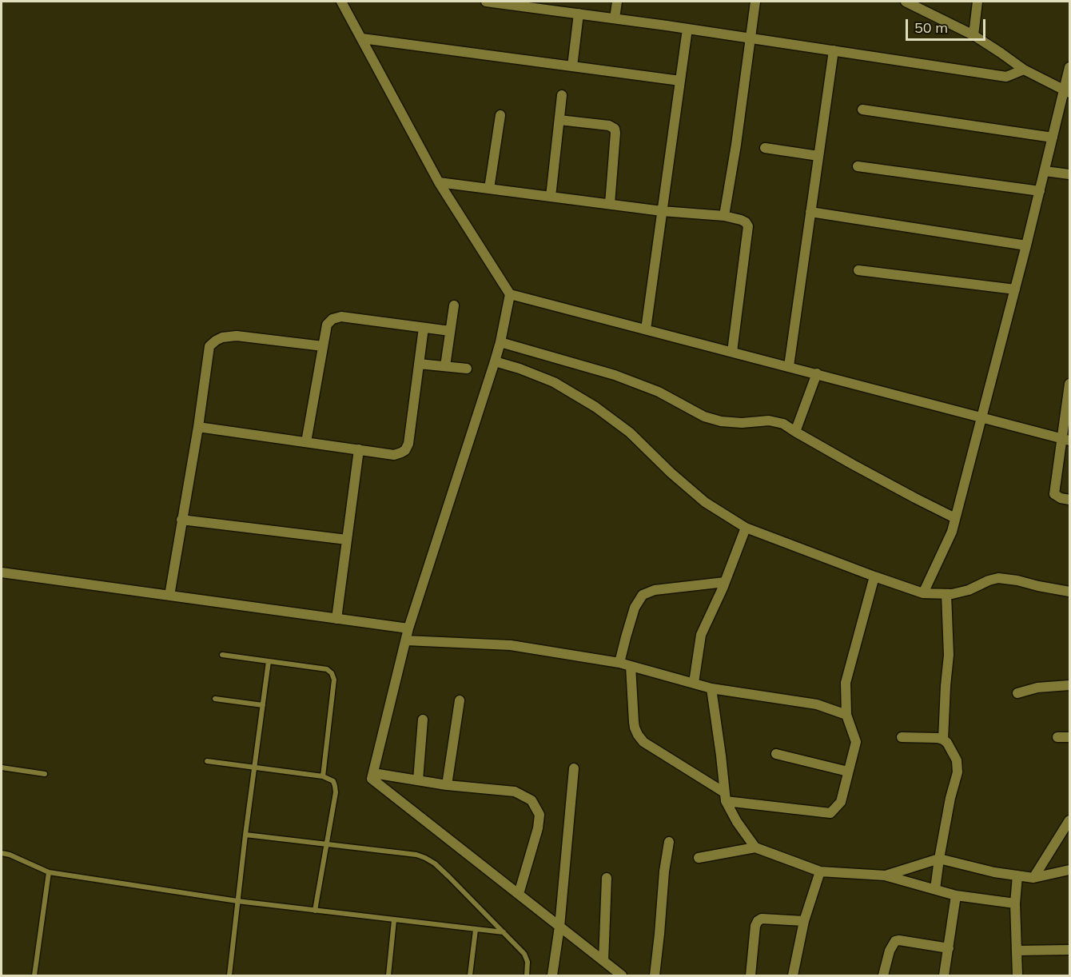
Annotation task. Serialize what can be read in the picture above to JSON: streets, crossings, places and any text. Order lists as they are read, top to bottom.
{
  "scale_bar": "50 m"
}
